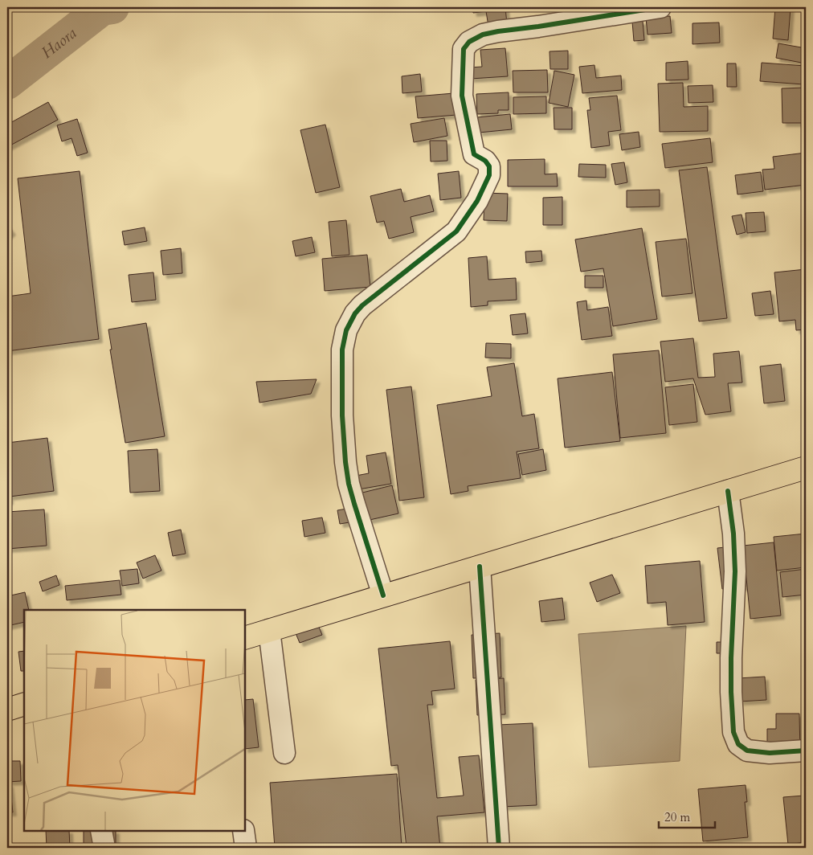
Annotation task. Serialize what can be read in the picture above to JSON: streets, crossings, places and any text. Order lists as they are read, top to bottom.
{
  "water": ["Haora"],
  "scale_bar": "20 m"
}
